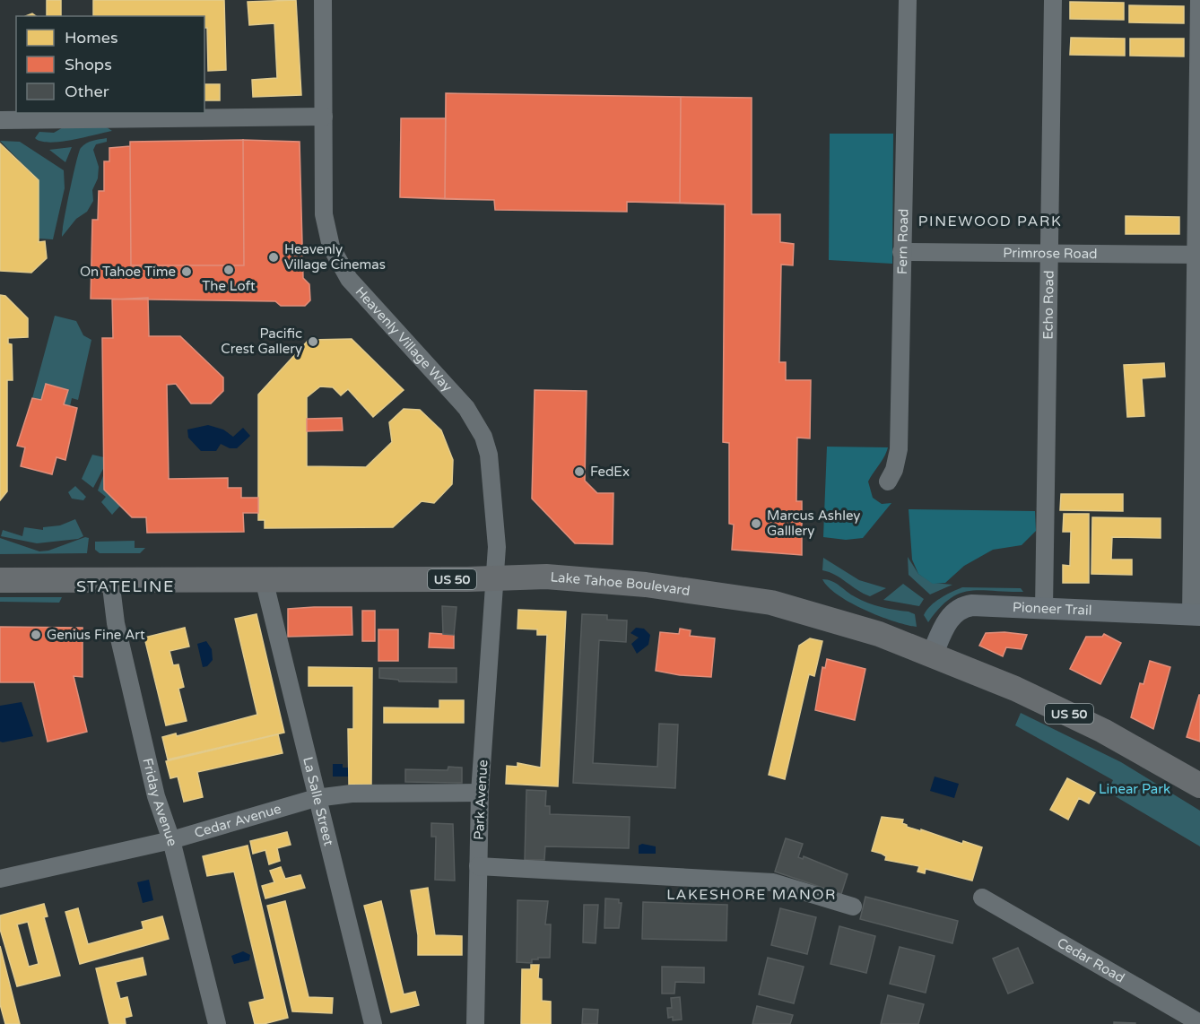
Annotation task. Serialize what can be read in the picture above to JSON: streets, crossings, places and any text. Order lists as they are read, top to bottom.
{
  "streets": {
    "highway": ["US 50", "Lake Tahoe Boulevard"],
    "main road": ["Pioneer Trail"],
    "street": [
      "Fern Road",
      "Primrose Road",
      "Echo Road",
      "Heavenly Village Way",
      "Park Avenue",
      "La Salle Street",
      "Friday Avenue",
      "Cedar Avenue",
      "Cedar Road"
    ]
  },
  "crossings": [
    ["Fern Road", "Primrose Road"],
    ["Primrose Road", "Echo Road"],
    ["Echo Road", "Pioneer Trail"],
    ["Heavenly Village Way", "Lake Tahoe Boulevard"],
    ["Heavenly Village Way", "Park Avenue"],
    ["Lake Tahoe Boulevard", "Pioneer Trail"],
    ["Lake Tahoe Boulevard", "Park Avenue"],
    ["Lake Tahoe Boulevard", "La Salle Street"],
    ["Lake Tahoe Boulevard", "Friday Avenue"],
    ["Park Avenue", "Cedar Avenue"],
    ["La Salle Street", "Cedar Avenue"],
    ["Friday Avenue", "Cedar Avenue"]
  ],
  "districts": ["PINEWOOD PARK", "STATELINE", "LAKESHORE MANOR"],
  "parks": ["Linear Park"],
  "places": [
    "Heavenly Village Cinemas",
    "The Loft",
    "On Tahoe Time",
    "Pacific Crest Gallery",
    "FedEx",
    "Marcus Ashley Galllery",
    "Genius Fine Art"
  ],
  "legend": ["Homes", "Shops", "Other"]
}
